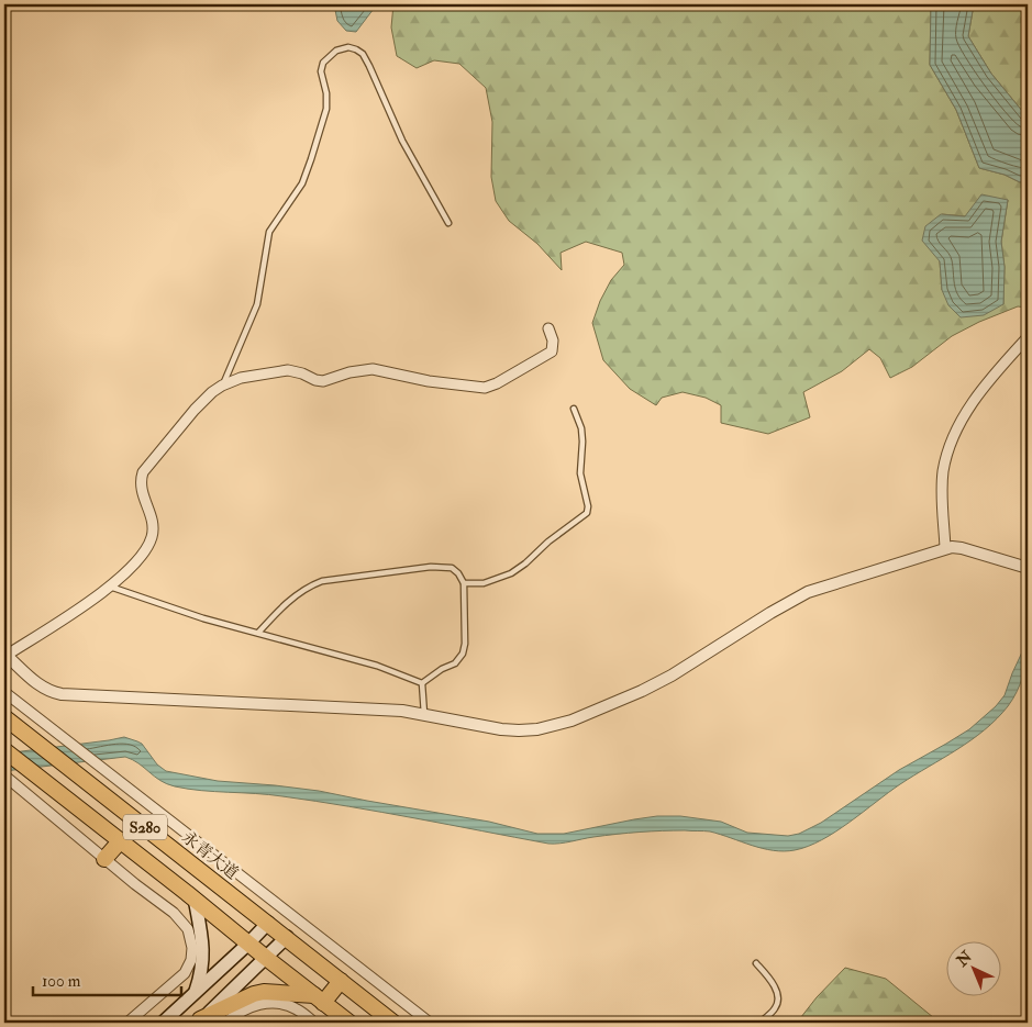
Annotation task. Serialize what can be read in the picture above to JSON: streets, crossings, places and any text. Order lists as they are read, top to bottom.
{
  "streets": {
    "main road": ["S280", "永青大道"]
  },
  "scale_bar": "100 m",
  "north": "top left"
}
